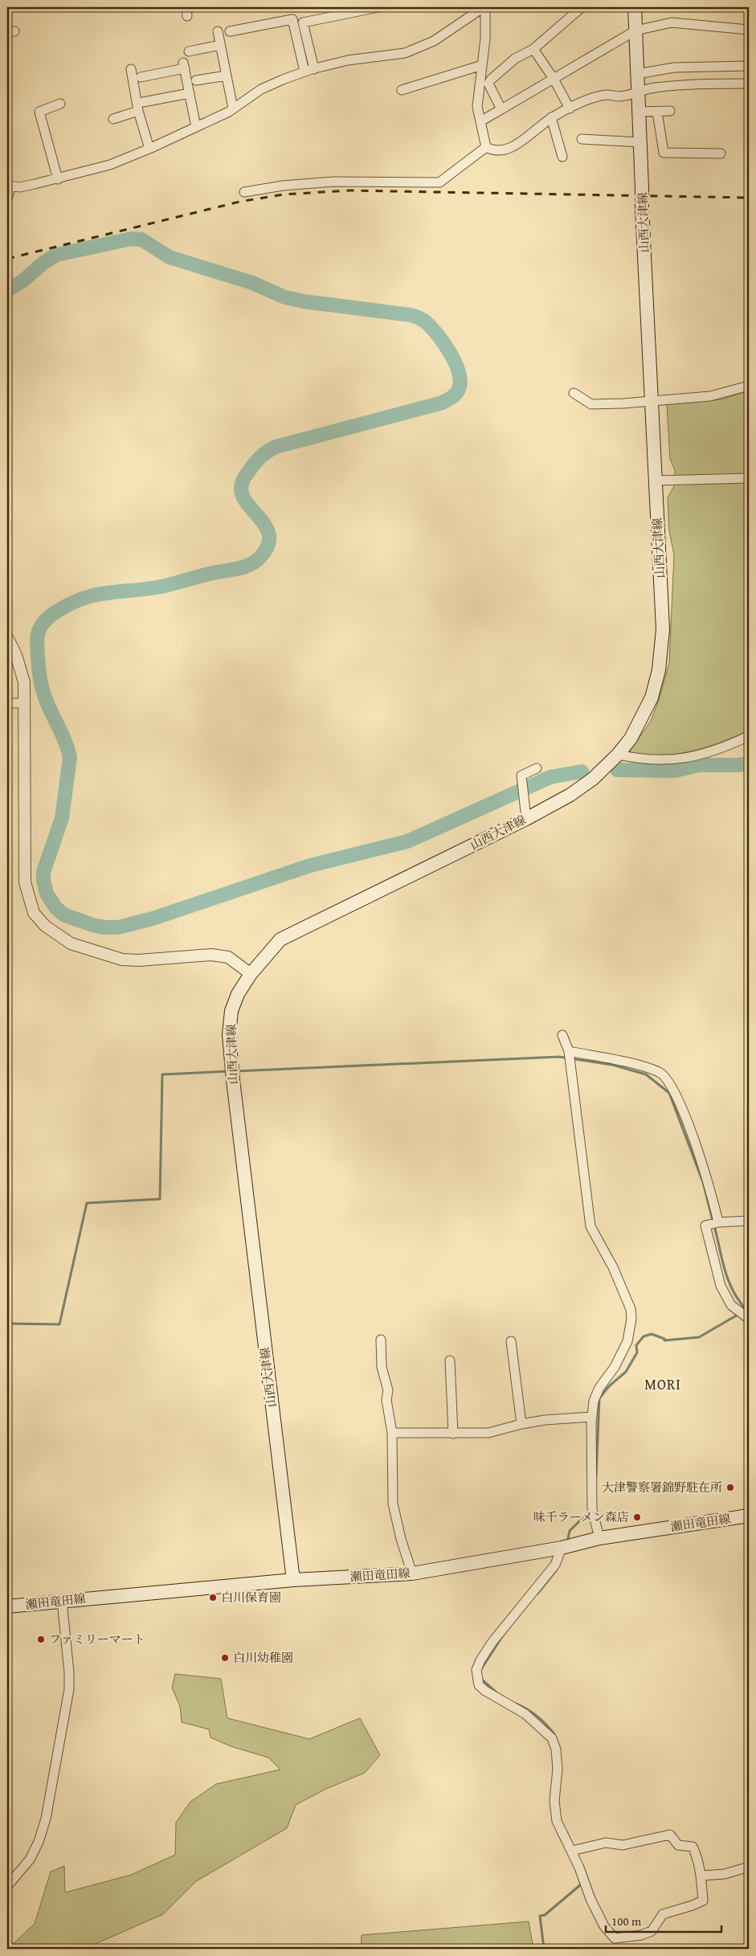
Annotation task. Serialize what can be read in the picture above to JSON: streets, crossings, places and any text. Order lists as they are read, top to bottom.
{
  "streets": {
    "main road": ["山西大津線", "瀬田竜田線"]
  },
  "crossings": [
    ["山西大津線", "瀬田竜田線"]
  ],
  "districts": ["MORI"],
  "places": [
    "大津警察署錦野駐在所",
    "味千ラーメン森店",
    "白川保育園",
    "ファミリーマート",
    "白川幼稚園"
  ],
  "scale_bar": "100 m"
}
